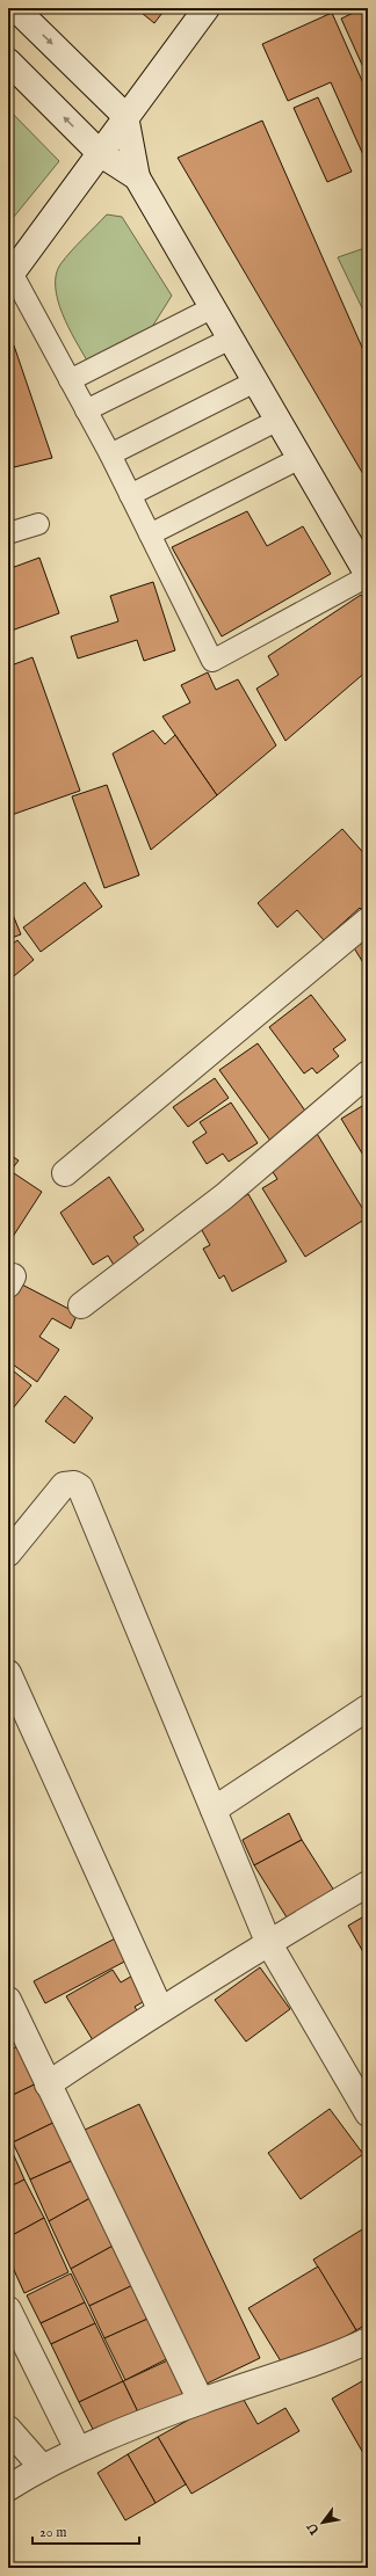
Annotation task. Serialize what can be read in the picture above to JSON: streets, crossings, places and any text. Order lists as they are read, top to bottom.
{
  "scale_bar": "20 m",
  "north": "bottom left"
}
